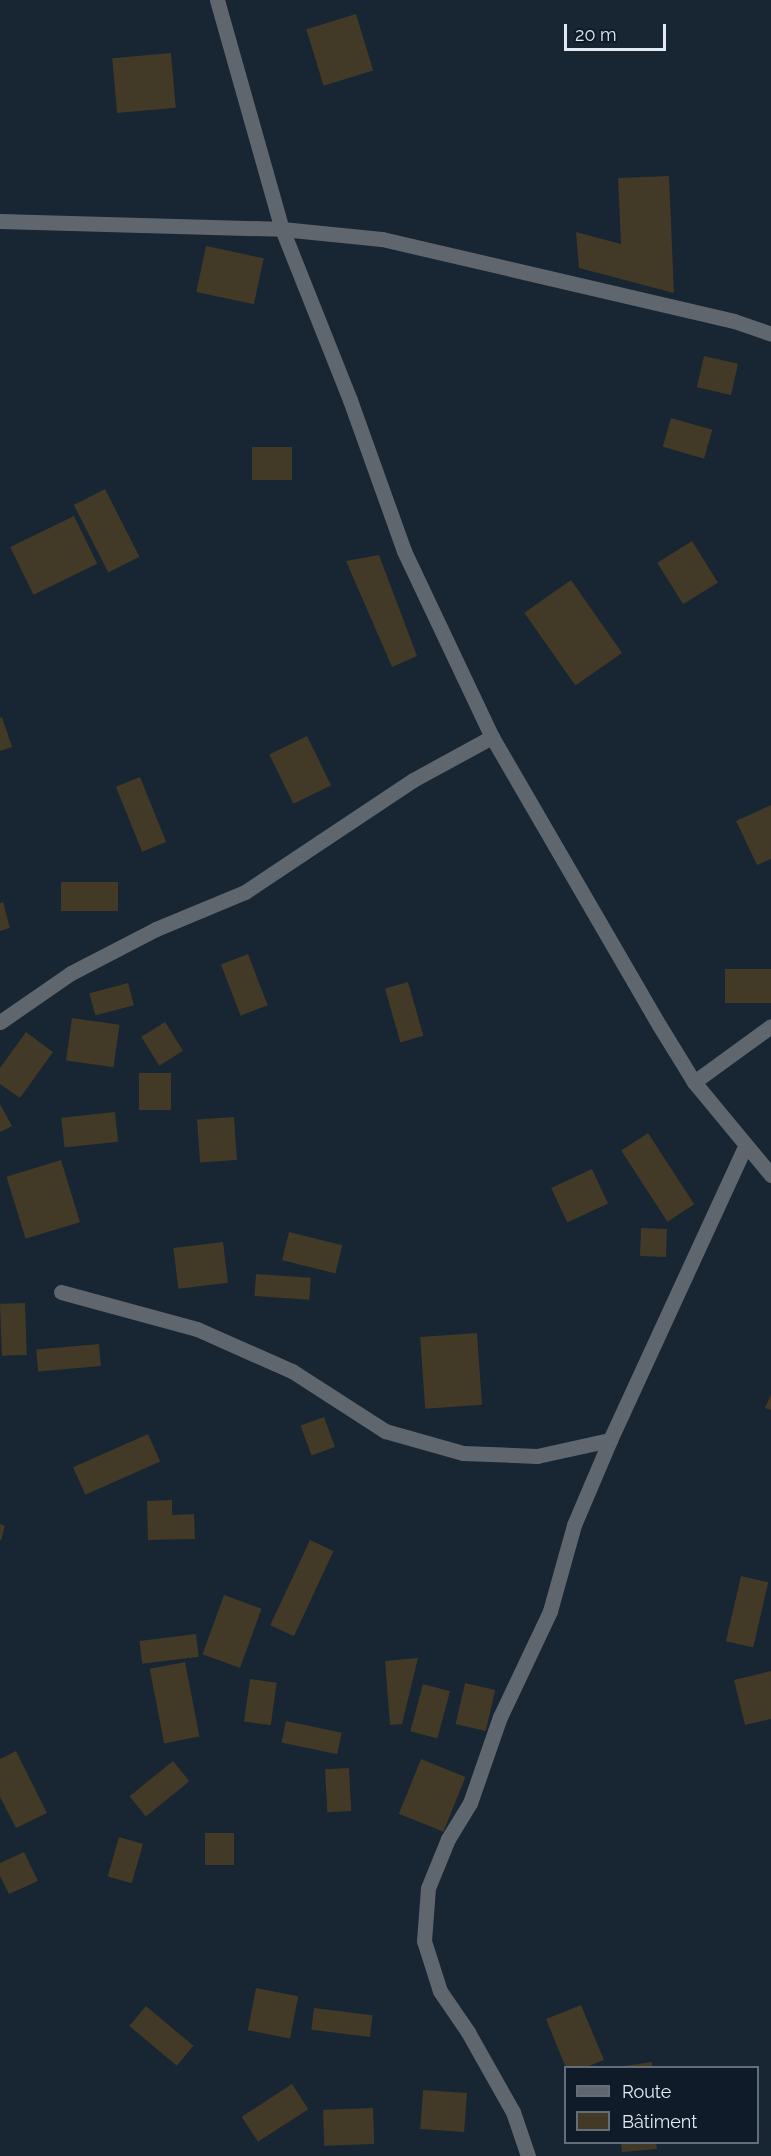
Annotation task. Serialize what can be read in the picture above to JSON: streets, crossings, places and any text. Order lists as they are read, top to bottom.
{
  "legend": ["Route", "Bâtiment"],
  "scale_bar": "20 m"
}
